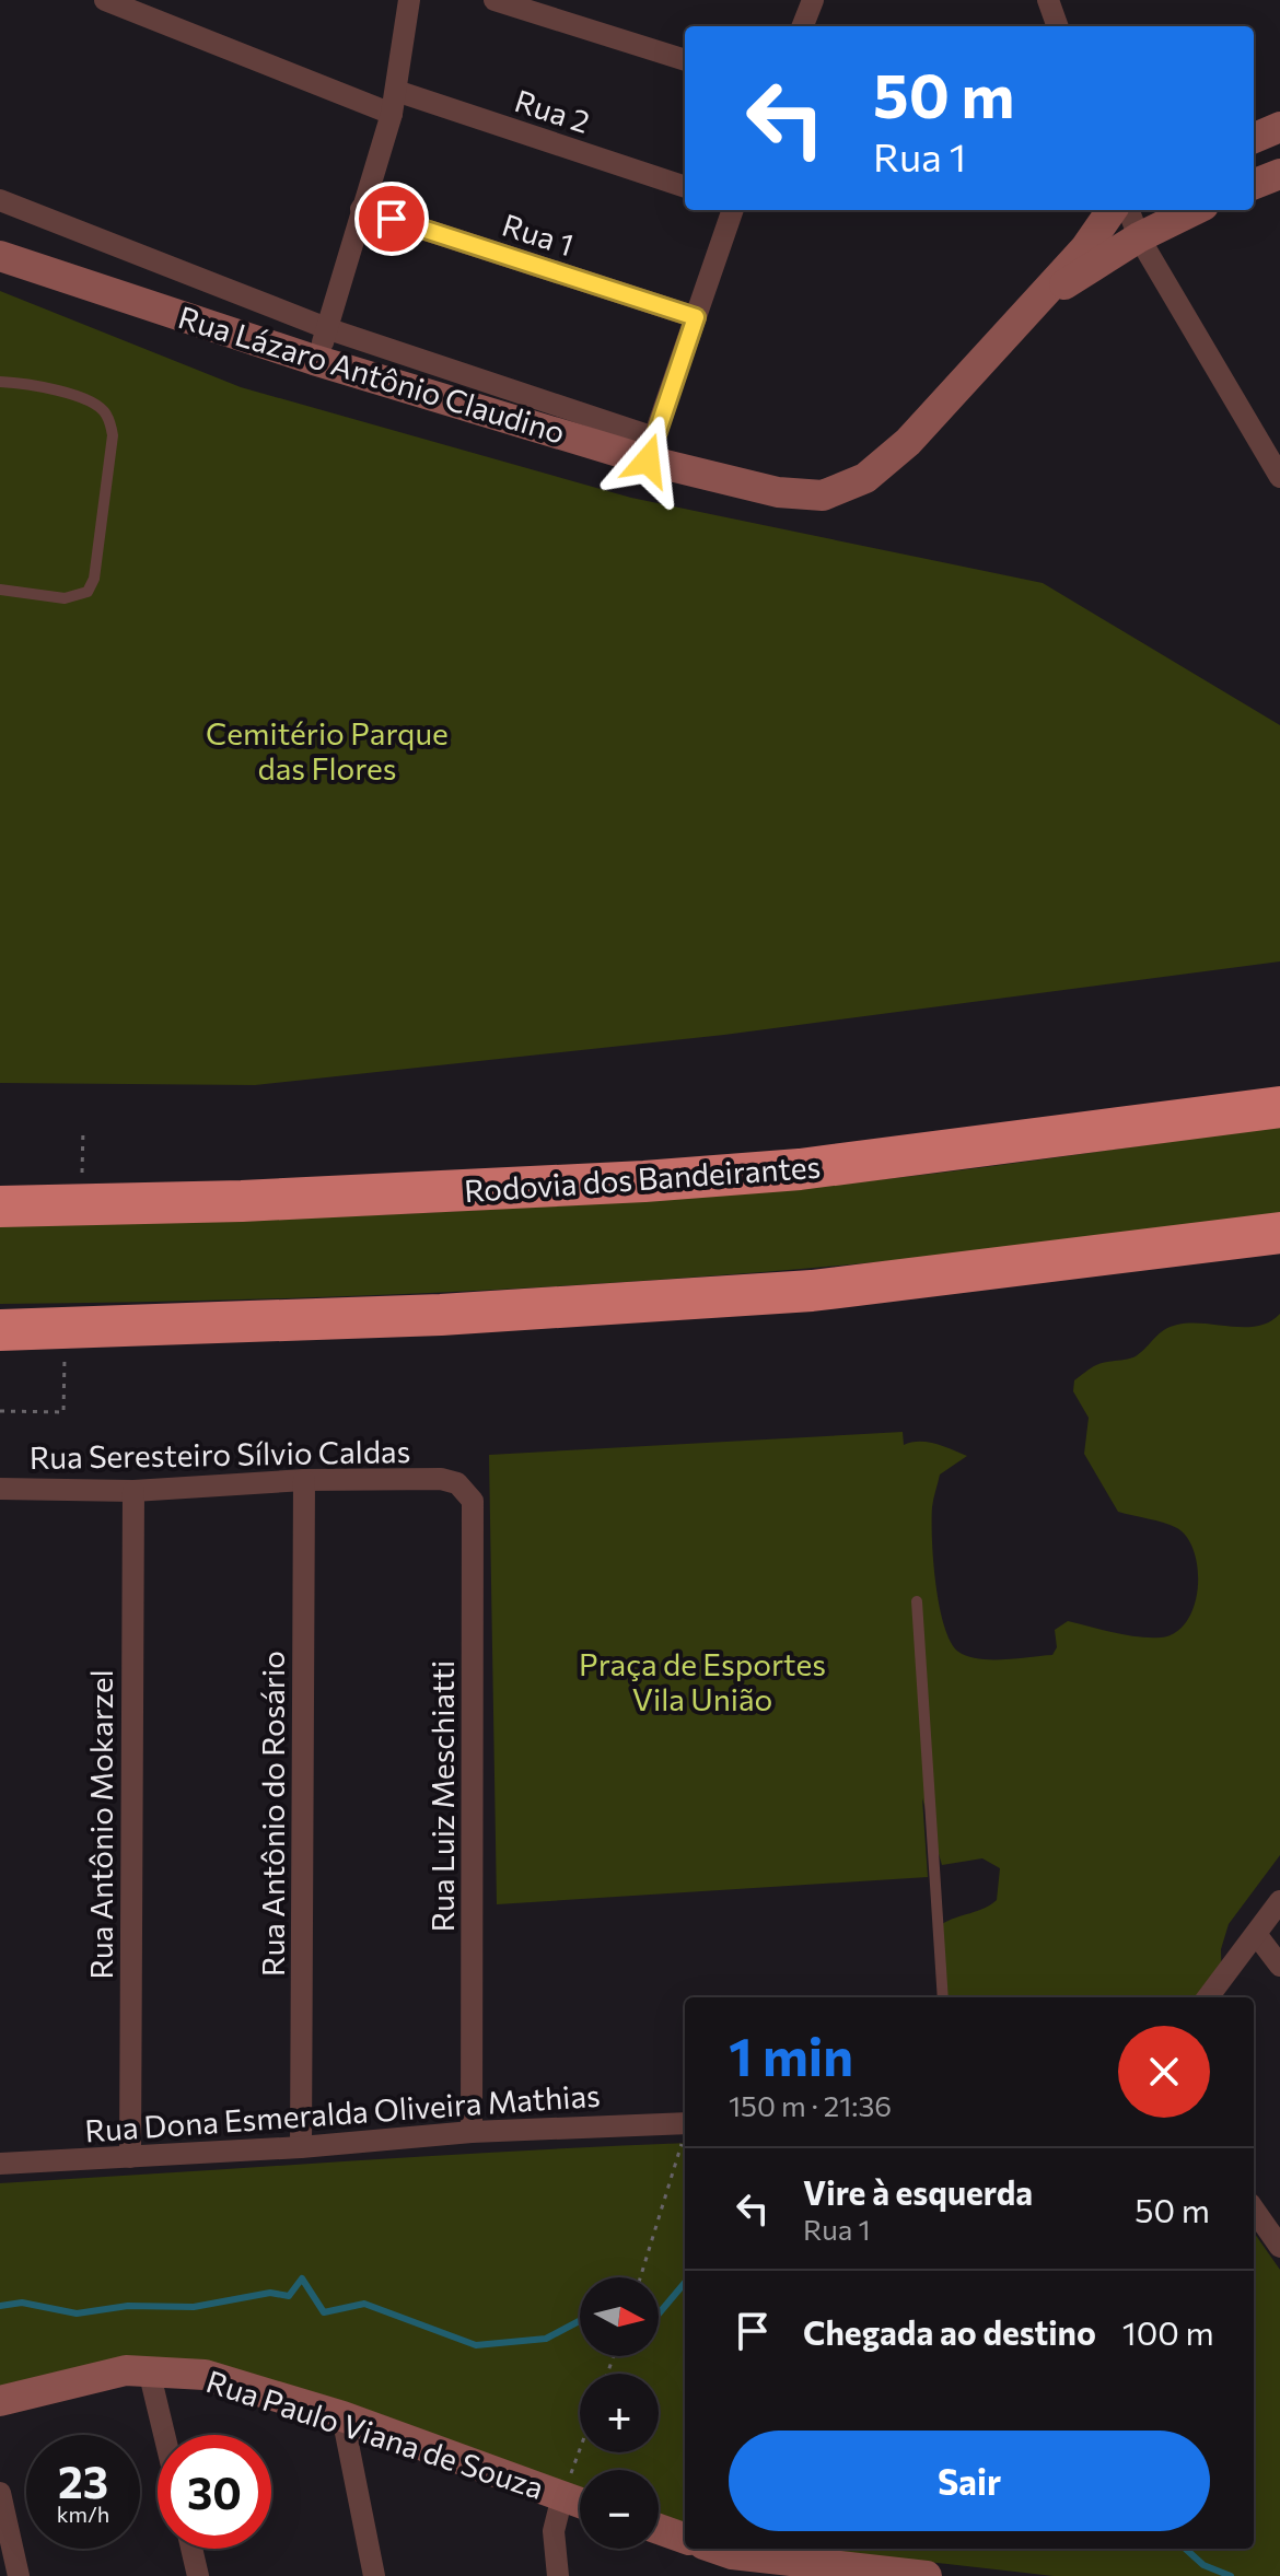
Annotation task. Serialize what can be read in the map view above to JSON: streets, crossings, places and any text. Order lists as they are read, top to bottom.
{
  "streets": {
    "highway": ["Rodovia dos Bandeirantes"],
    "main road": ["Rua Lázaro Antônio Claudino", "Rua Paulo Viana de Souza"],
    "street": [
      "Rua 2",
      "Rua 1",
      "Rua Seresteiro Sílvio Caldas",
      "Rua Luiz Meschiatti",
      "Rua Antônio do Rosário",
      "Rua Antônio Mokarzel",
      "Rua Dona Esmeralda Oliveira Mathias"
    ]
  },
  "crossings": [
    ["Rua Seresteiro Sílvio Caldas", "Rua Luiz Meschiatti"],
    ["Rua Seresteiro Sílvio Caldas", "Rua Antônio do Rosário"],
    ["Rua Seresteiro Sílvio Caldas", "Rua Antônio Mokarzel"],
    ["Rua Luiz Meschiatti", "Rua Dona Esmeralda Oliveira Mathias"],
    ["Rua Antônio do Rosário", "Rua Dona Esmeralda Oliveira Mathias"],
    ["Rua Antônio Mokarzel", "Rua Dona Esmeralda Oliveira Mathias"]
  ],
  "parks": ["Cemitério Parque das Flores", "Praça de Esportes Vila União"],
  "north": "right",
  "page": {
    "turn": ["50 m", "Rua 1"],
    "heading": ["1 min", "150 m · 21:36"],
    "list": [
      {
        "name": "Vire à esquerda",
        "note": "Rua 1",
        "value": "50 m"
      },
      {
        "name": "Chegada ao destino",
        "value": "100 m"
      }
    ],
    "map_buttons": ["+", "−"],
    "buttons": "Sair",
    "speed": "23 km/h",
    "limit": "30"
  }
}
